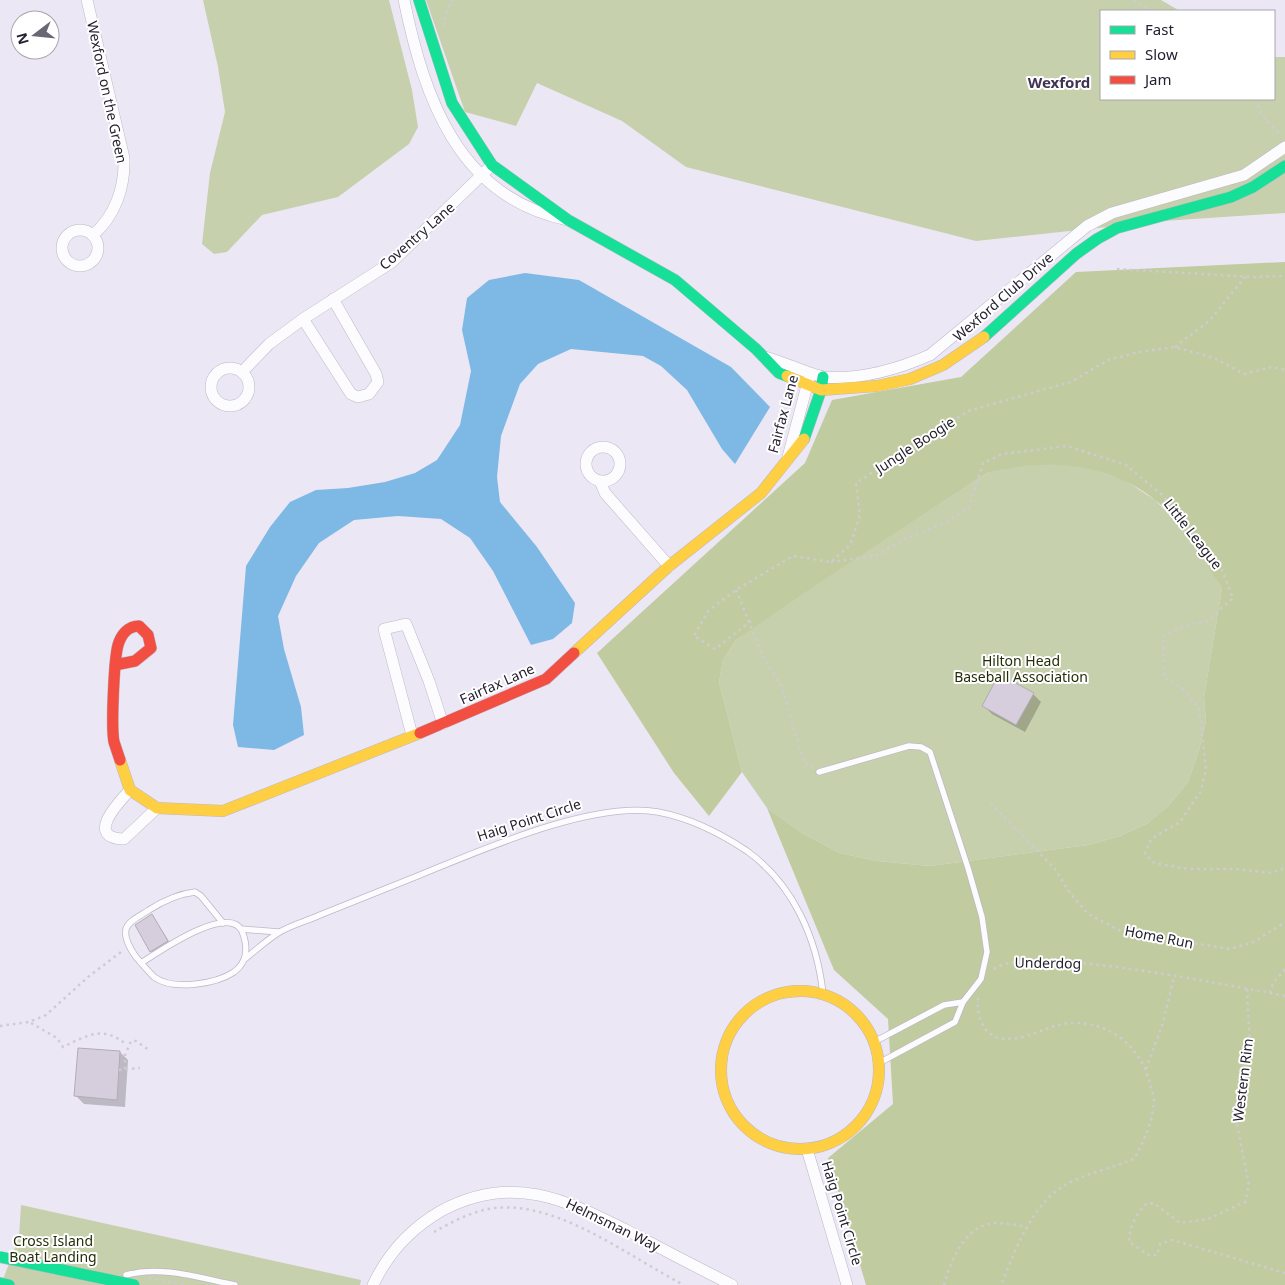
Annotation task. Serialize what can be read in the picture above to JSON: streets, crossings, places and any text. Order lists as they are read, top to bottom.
{
  "streets": {
    "main road": ["Wexford Club Drive", "Fairfax Lane", "Haig Point Circle"],
    "street": ["Wexford on the Green", "Coventry Lane", "Helmsman Way"],
    "path": [
      "Jungle Boogie",
      "Little League",
      "Home Run",
      "Underdog",
      "Western Rim"
    ]
  },
  "crossings": [
    ["Coventry Lane", "Wexford Club Drive"],
    ["Wexford Club Drive", "Fairfax Lane"],
    ["Jungle Boogie", "Little League"],
    ["Underdog", "Western Rim"]
  ],
  "districts": ["Wexford"],
  "parks": ["Hilton Head Baseball Association", "Cross Island Boat Landing"],
  "legend": ["Fast", "Slow", "Jam"],
  "north": "left"
}
